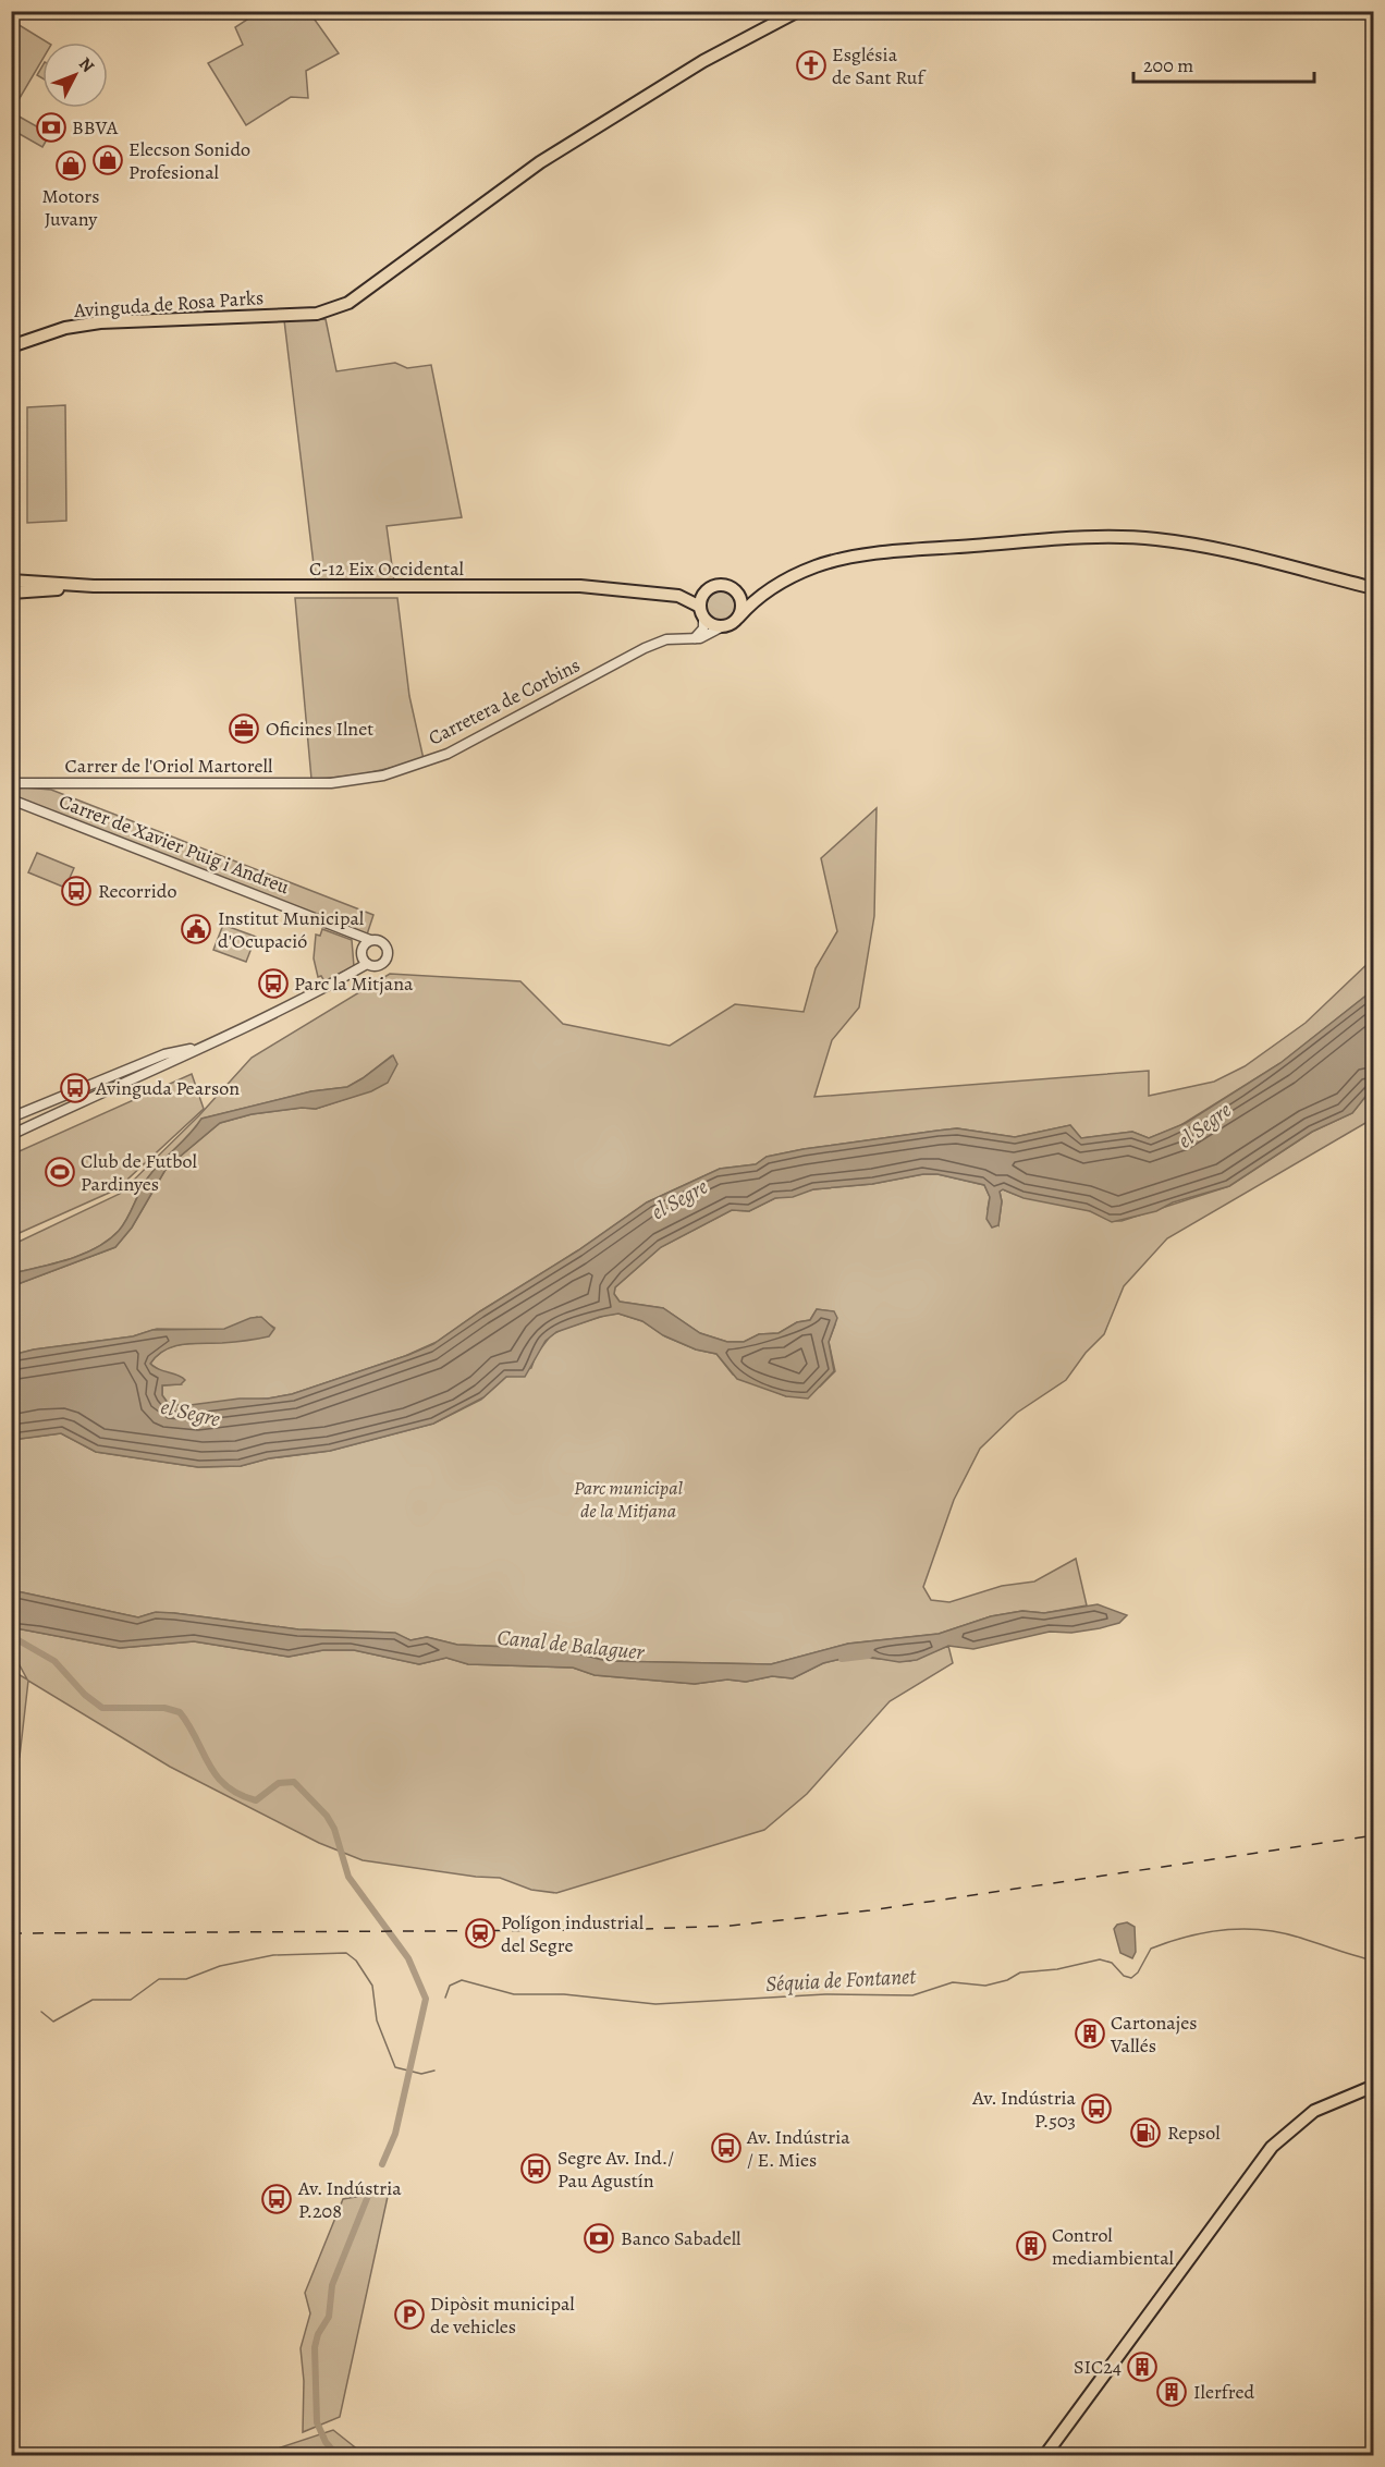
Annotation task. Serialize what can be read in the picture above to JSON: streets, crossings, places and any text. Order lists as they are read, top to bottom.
{
  "streets": {
    "main road": ["Avinguda de Rosa Parks", "C-12 Eix Occidental"],
    "street": ["Carretera de Corbins", "Carrer de l'Oriol Martorell", "Carrer de Xavier Puig i Andreu"]
  },
  "crossings": [
    ["Carretera de Corbins", "Carrer de l'Oriol Martorell"]
  ],
  "water": ["el Segre", "Canal de Balaguer", "Séquia de Fontanet"],
  "parks": ["Parc municipal de la Mitjana"],
  "places": {
    "church": ["Església de Sant Ruf"],
    "bank": ["BBVA", "Banco Sabadell"],
    "shop": ["Elecson Sonido Profesional", "Motors Juvany"],
    "office": ["Oficines Ilnet"],
    "bus stop": [
      "Recorrido",
      "Parc la Mitjana",
      "Avinguda Pearson",
      "Av. Indústria P.503",
      "Av. Indústria / E. Mies",
      "Segre Av. Ind./ Pau Agustín",
      "Av. Indústria P.208"
    ],
    "public building": ["Institut Municipal d'Ocupació"],
    "sports": ["Club de Futbol Pardinyes"],
    "station": ["Polígon industrial del Segre"],
    "building": [
      "Cartonajes Vallés",
      "Control mediambiental",
      "SIC24",
      "Ilerfred"
    ],
    "fuel station": ["Repsol"],
    "parking": ["Dipòsit municipal de vehicles"]
  },
  "scale_bar": "200 m",
  "north": "top right"
}
